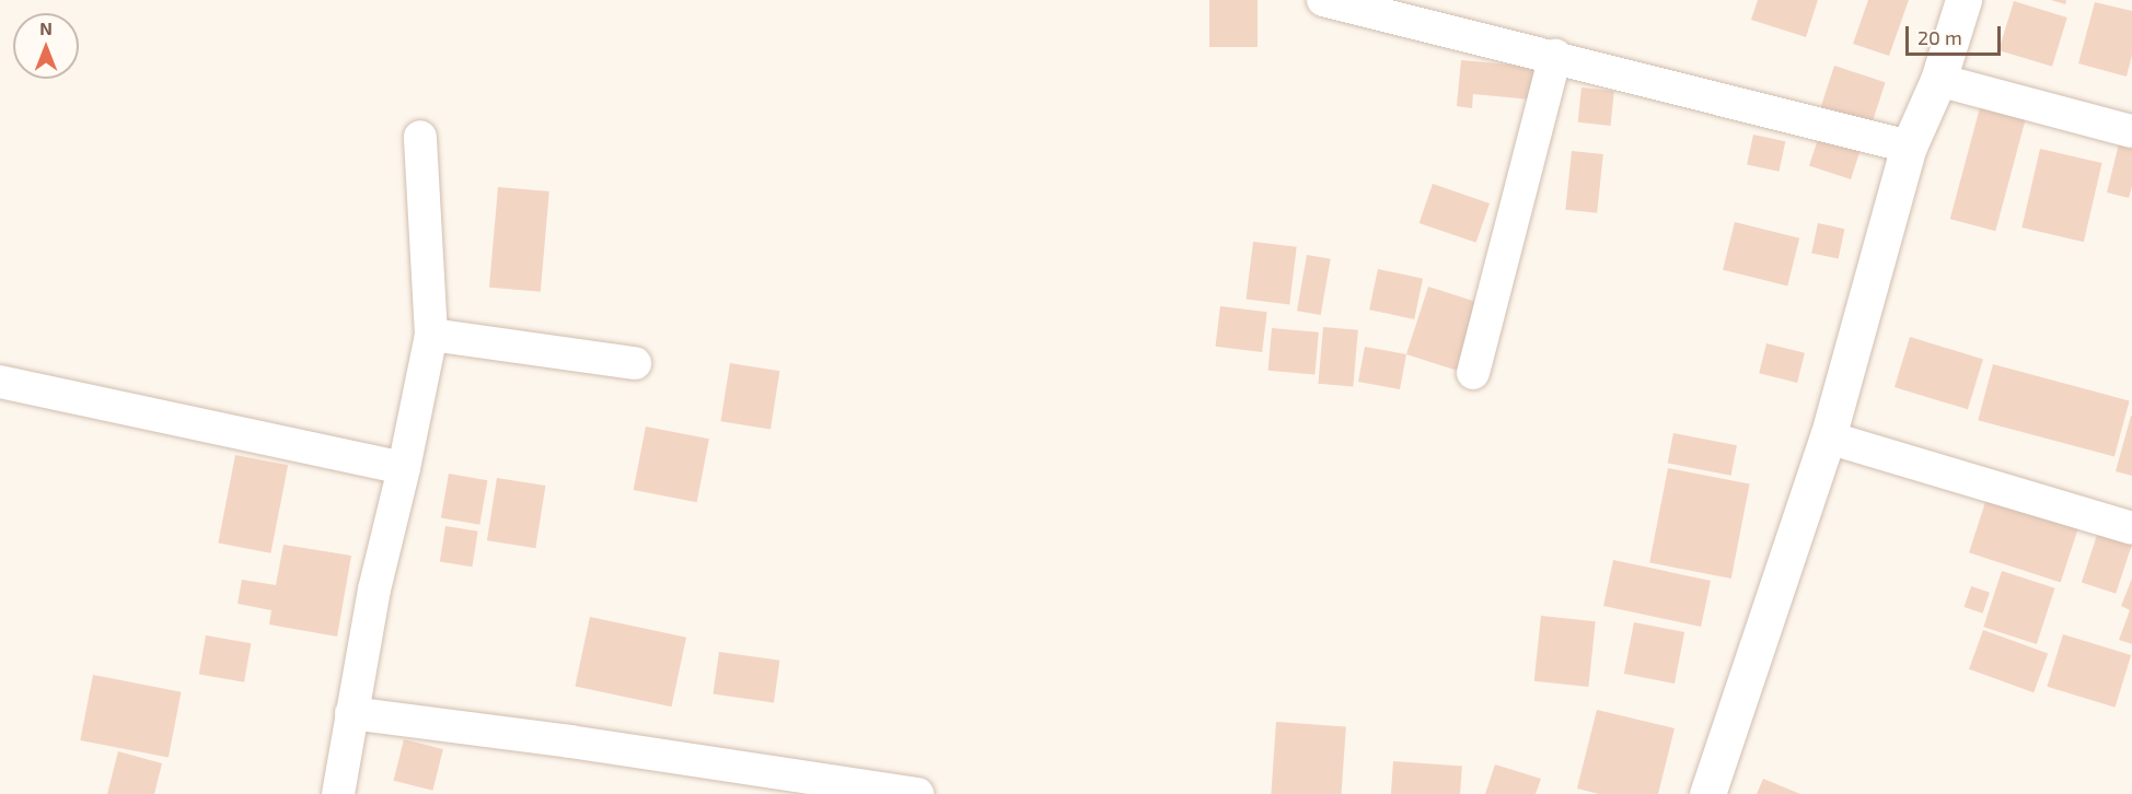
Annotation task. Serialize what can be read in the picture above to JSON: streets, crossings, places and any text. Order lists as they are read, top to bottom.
{
  "scale_bar": "20 m",
  "north": "top"
}
